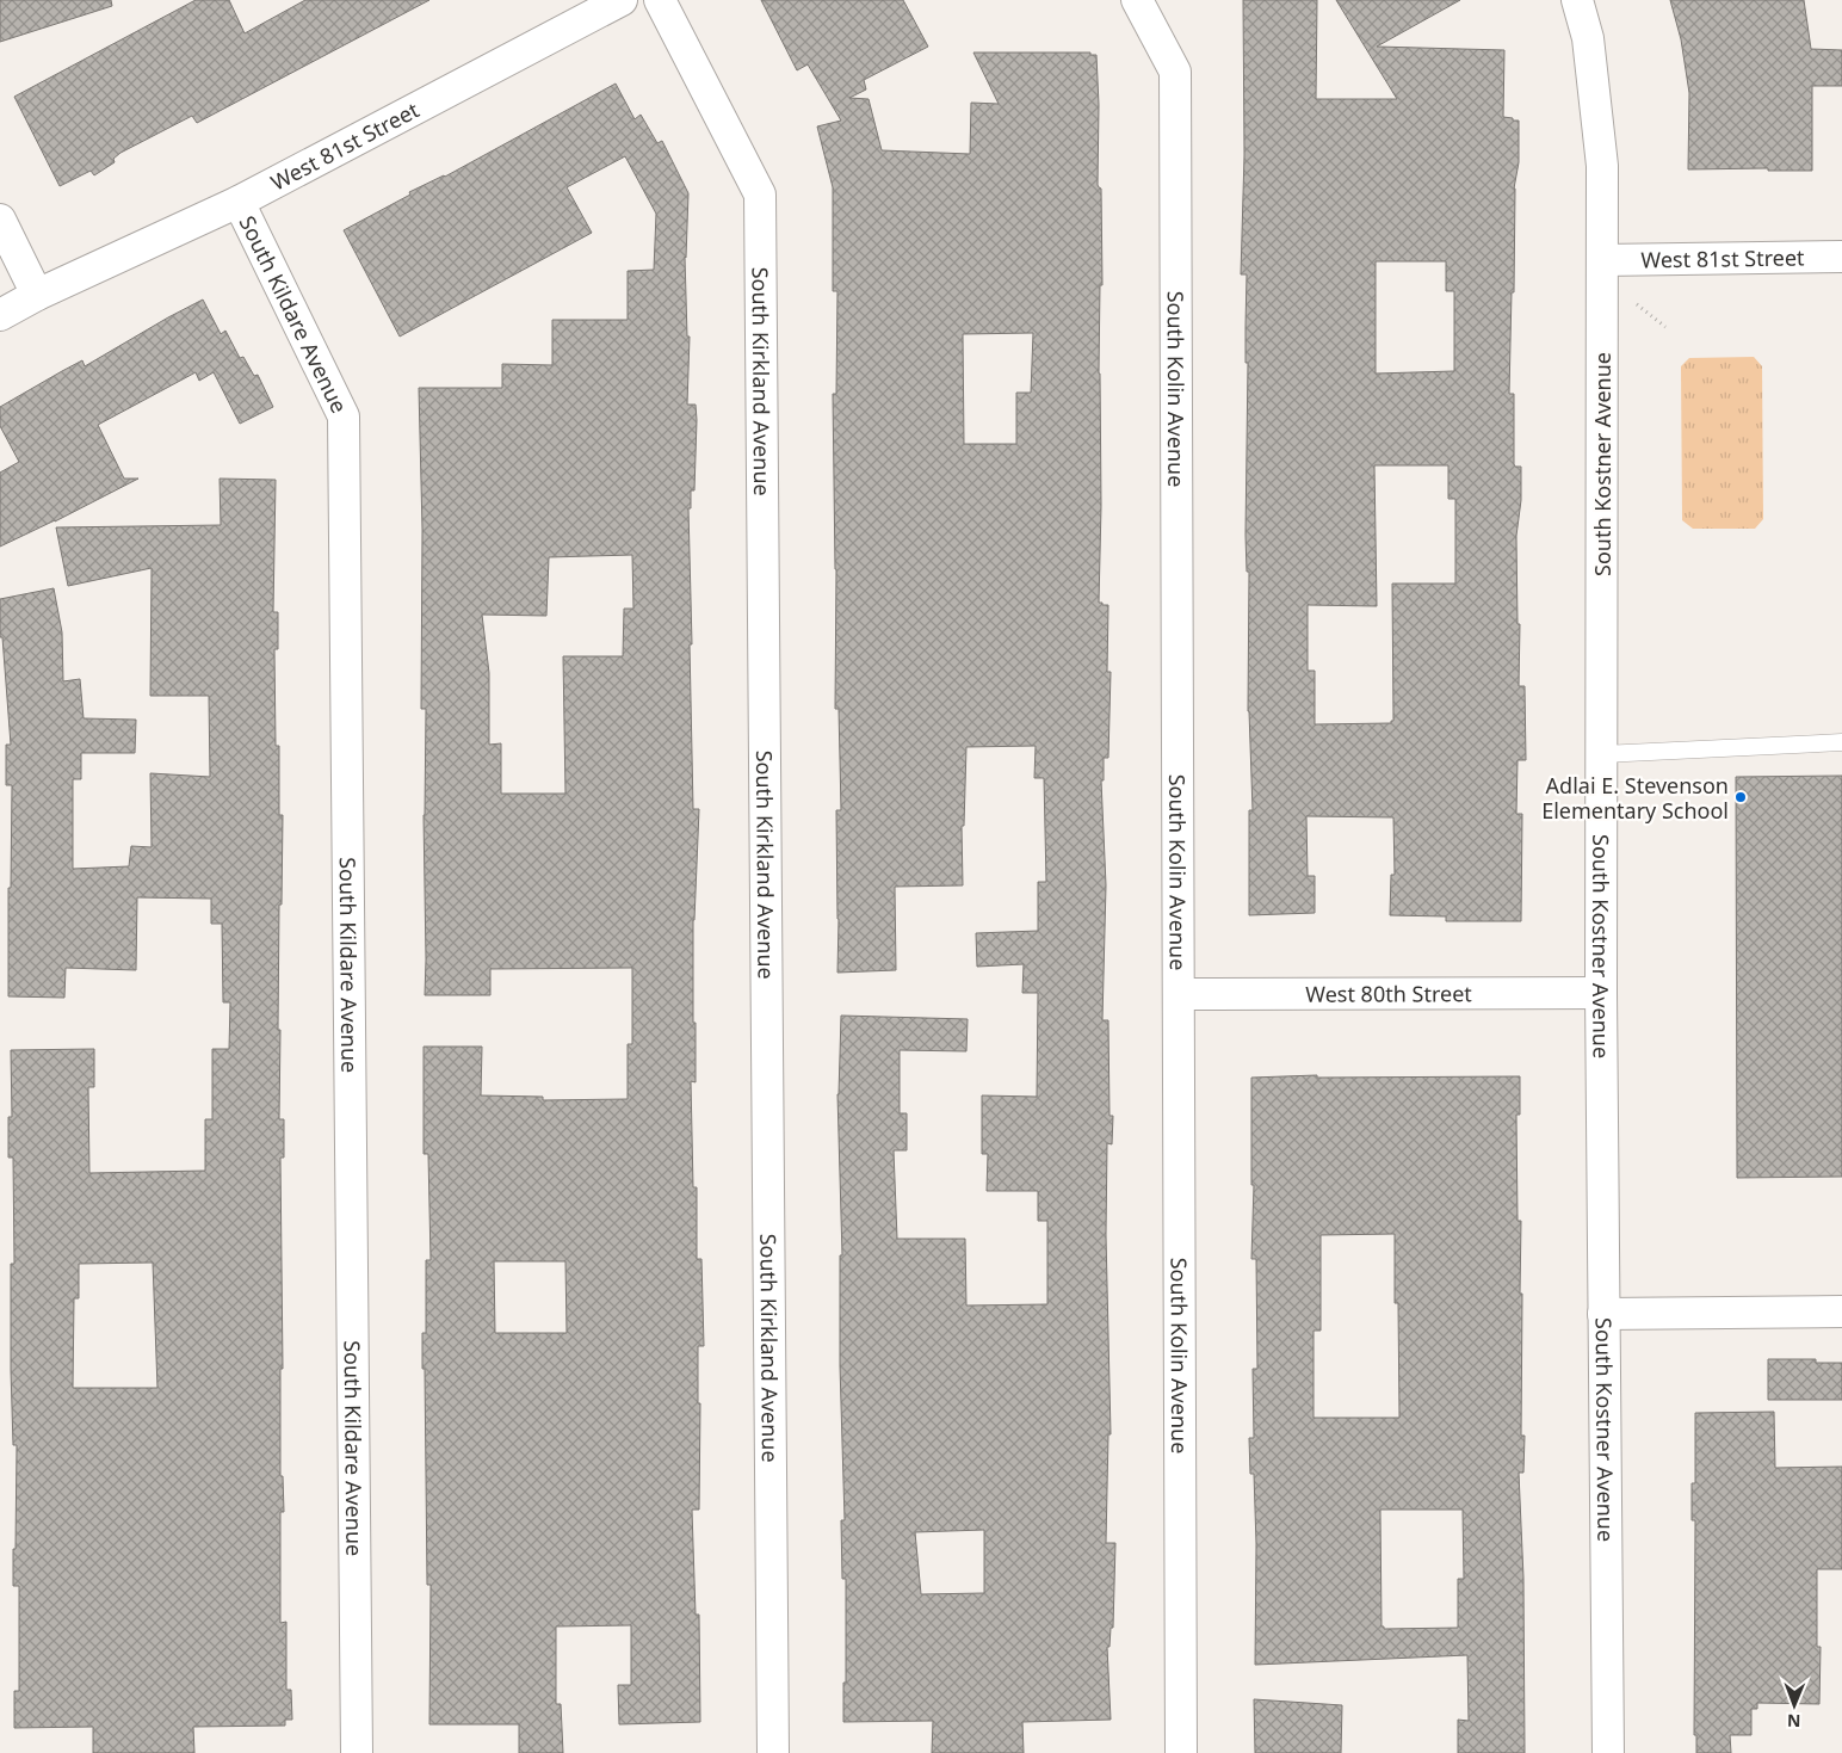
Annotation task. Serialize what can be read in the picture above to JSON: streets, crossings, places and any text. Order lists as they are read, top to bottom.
{
  "streets": {
    "street": [
      "West 81st Street",
      "South Kildare Avenue",
      "South Kirkland Avenue",
      "South Kolin Avenue",
      "South Kostner Avenue",
      "West 80th Street"
    ]
  },
  "crossings": [
    ["West 81st Street", "South Kildare Avenue"],
    ["West 81st Street", "South Kostner Avenue"],
    ["South Kolin Avenue", "West 80th Street"],
    ["South Kostner Avenue", "West 80th Street"]
  ],
  "places": ["Adlai E. Stevenson Elementary School"],
  "north": "bottom"
}
